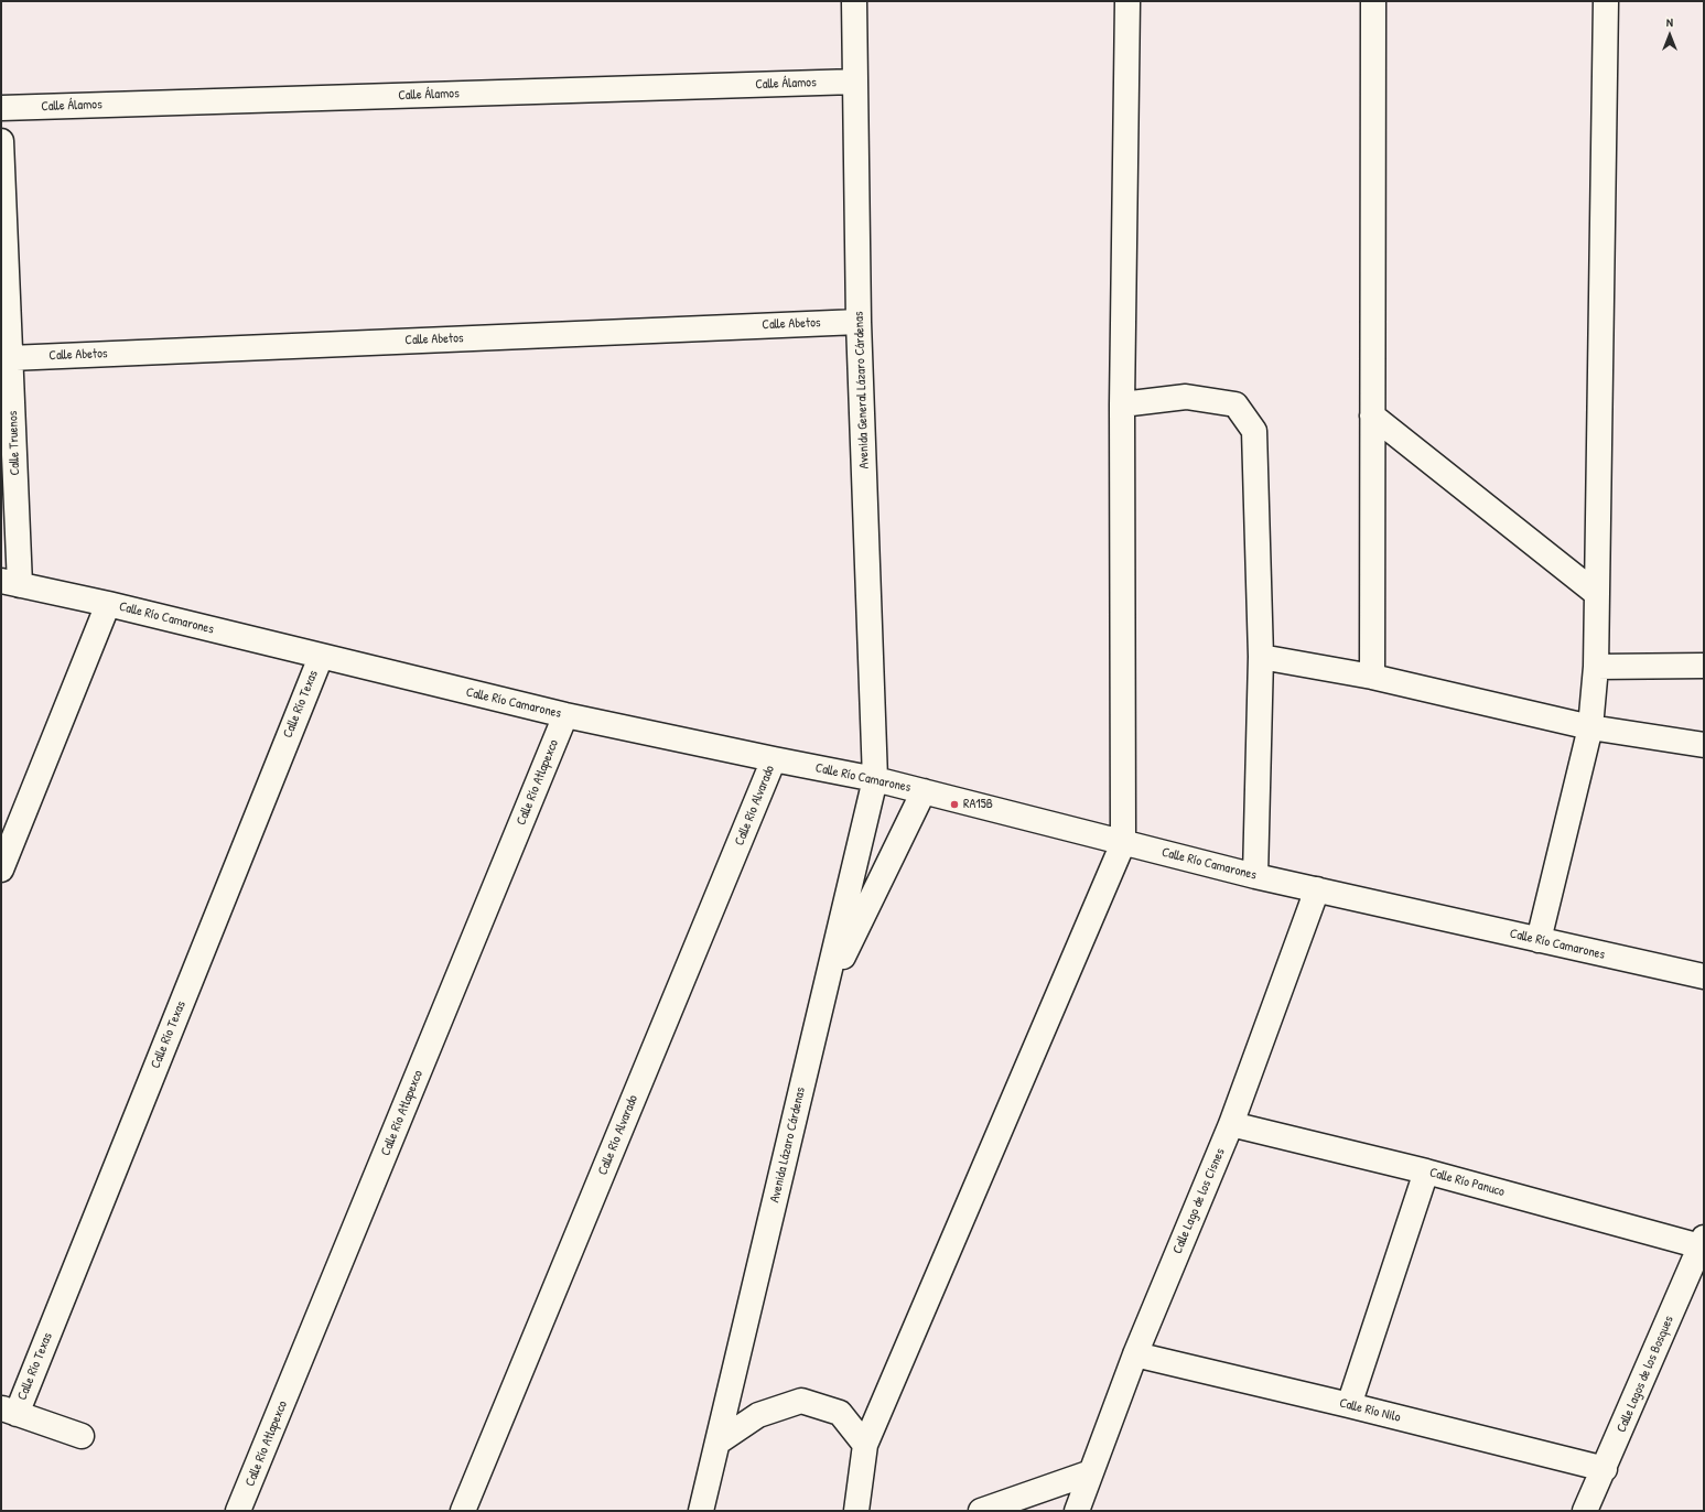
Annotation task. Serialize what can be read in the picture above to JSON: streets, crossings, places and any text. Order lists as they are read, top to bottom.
{
  "streets": {
    "street": [
      "Calle Álamos",
      "Calle Abetos",
      "Avenida General Lázaro Cárdenas",
      "Calle Truenos",
      "Calle Río Camarones",
      "Calle Río Texas",
      "Calle Río Atlapexco",
      "Calle Río Alvarado",
      "Avenida Lázaro Cárdenas",
      "Calle Río Panuco",
      "Calle Lago de los Cisnes",
      "Calle Lagos de los Bosques",
      "Calle Río Nilo"
    ]
  },
  "crossings": [
    ["Calle Álamos", "Avenida General Lázaro Cárdenas"],
    ["Calle Abetos", "Avenida General Lázaro Cárdenas"],
    ["Calle Abetos", "Calle Truenos"],
    ["Avenida General Lázaro Cárdenas", "Calle Río Camarones"],
    ["Avenida General Lázaro Cárdenas", "Avenida Lázaro Cárdenas"],
    ["Calle Truenos", "Calle Río Camarones"],
    ["Calle Río Camarones", "Calle Río Texas"],
    ["Calle Río Camarones", "Calle Río Atlapexco"],
    ["Calle Río Camarones", "Calle Río Alvarado"],
    ["Calle Río Camarones", "Avenida Lázaro Cárdenas"],
    ["Calle Río Camarones", "Calle Lago de los Cisnes"],
    ["Calle Río Panuco", "Calle Lago de los Cisnes"],
    ["Calle Río Panuco", "Calle Lagos de los Bosques"],
    ["Calle Lago de los Cisnes", "Calle Río Nilo"],
    ["Calle Lagos de los Bosques", "Calle Río Nilo"]
  ],
  "places": ["RA15B"],
  "north": "top"
}
